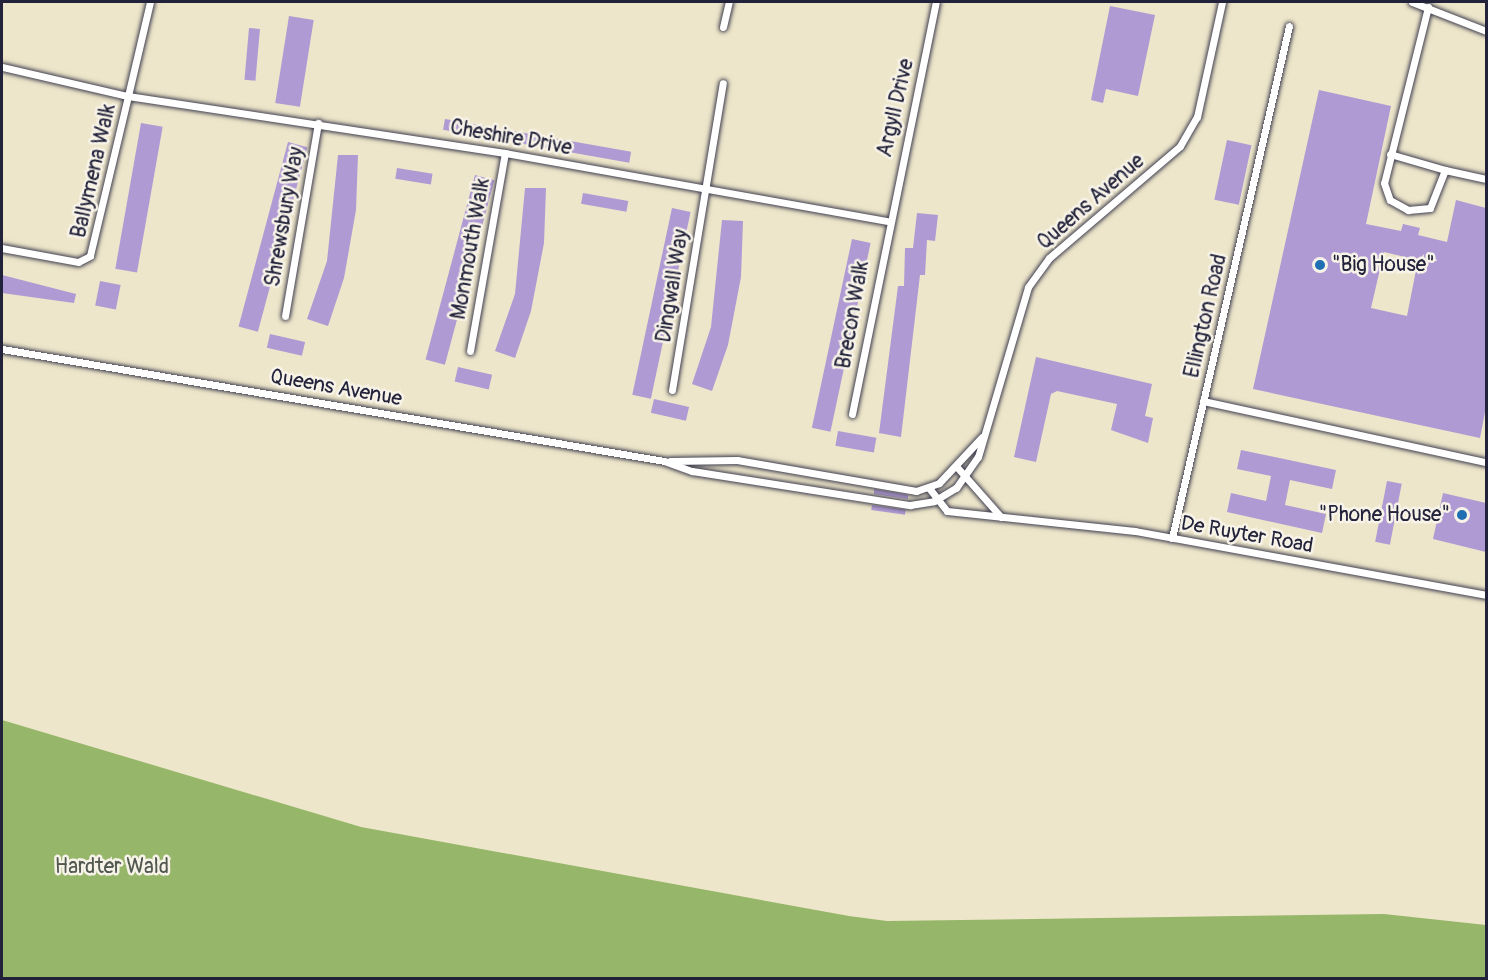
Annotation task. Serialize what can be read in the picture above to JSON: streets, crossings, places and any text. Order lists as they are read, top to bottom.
{
  "streets": {
    "lane": [
      "Argyll Drive",
      "Cheshire Drive",
      "Ballymena Walk",
      "Queens Avenue",
      "Shrewsbury Way",
      "Monmouth Walk",
      "Dingwall Way",
      "Brecon Walk",
      "Ellington Road",
      "De Ruyter Road"
    ]
  },
  "crossings": [
    ["Argyll Drive", "Cheshire Drive"],
    ["Argyll Drive", "Brecon Walk"],
    ["Cheshire Drive", "Ballymena Walk"],
    ["Cheshire Drive", "Shrewsbury Way"],
    ["Cheshire Drive", "Monmouth Walk"],
    ["Cheshire Drive", "Dingwall Way"],
    ["Cheshire Drive", "Brecon Walk"],
    ["Queens Avenue", "De Ruyter Road"]
  ],
  "parks": ["Hardter Wald"],
  "places": ["\"Big House\"", "\"Phone House\""]
}
